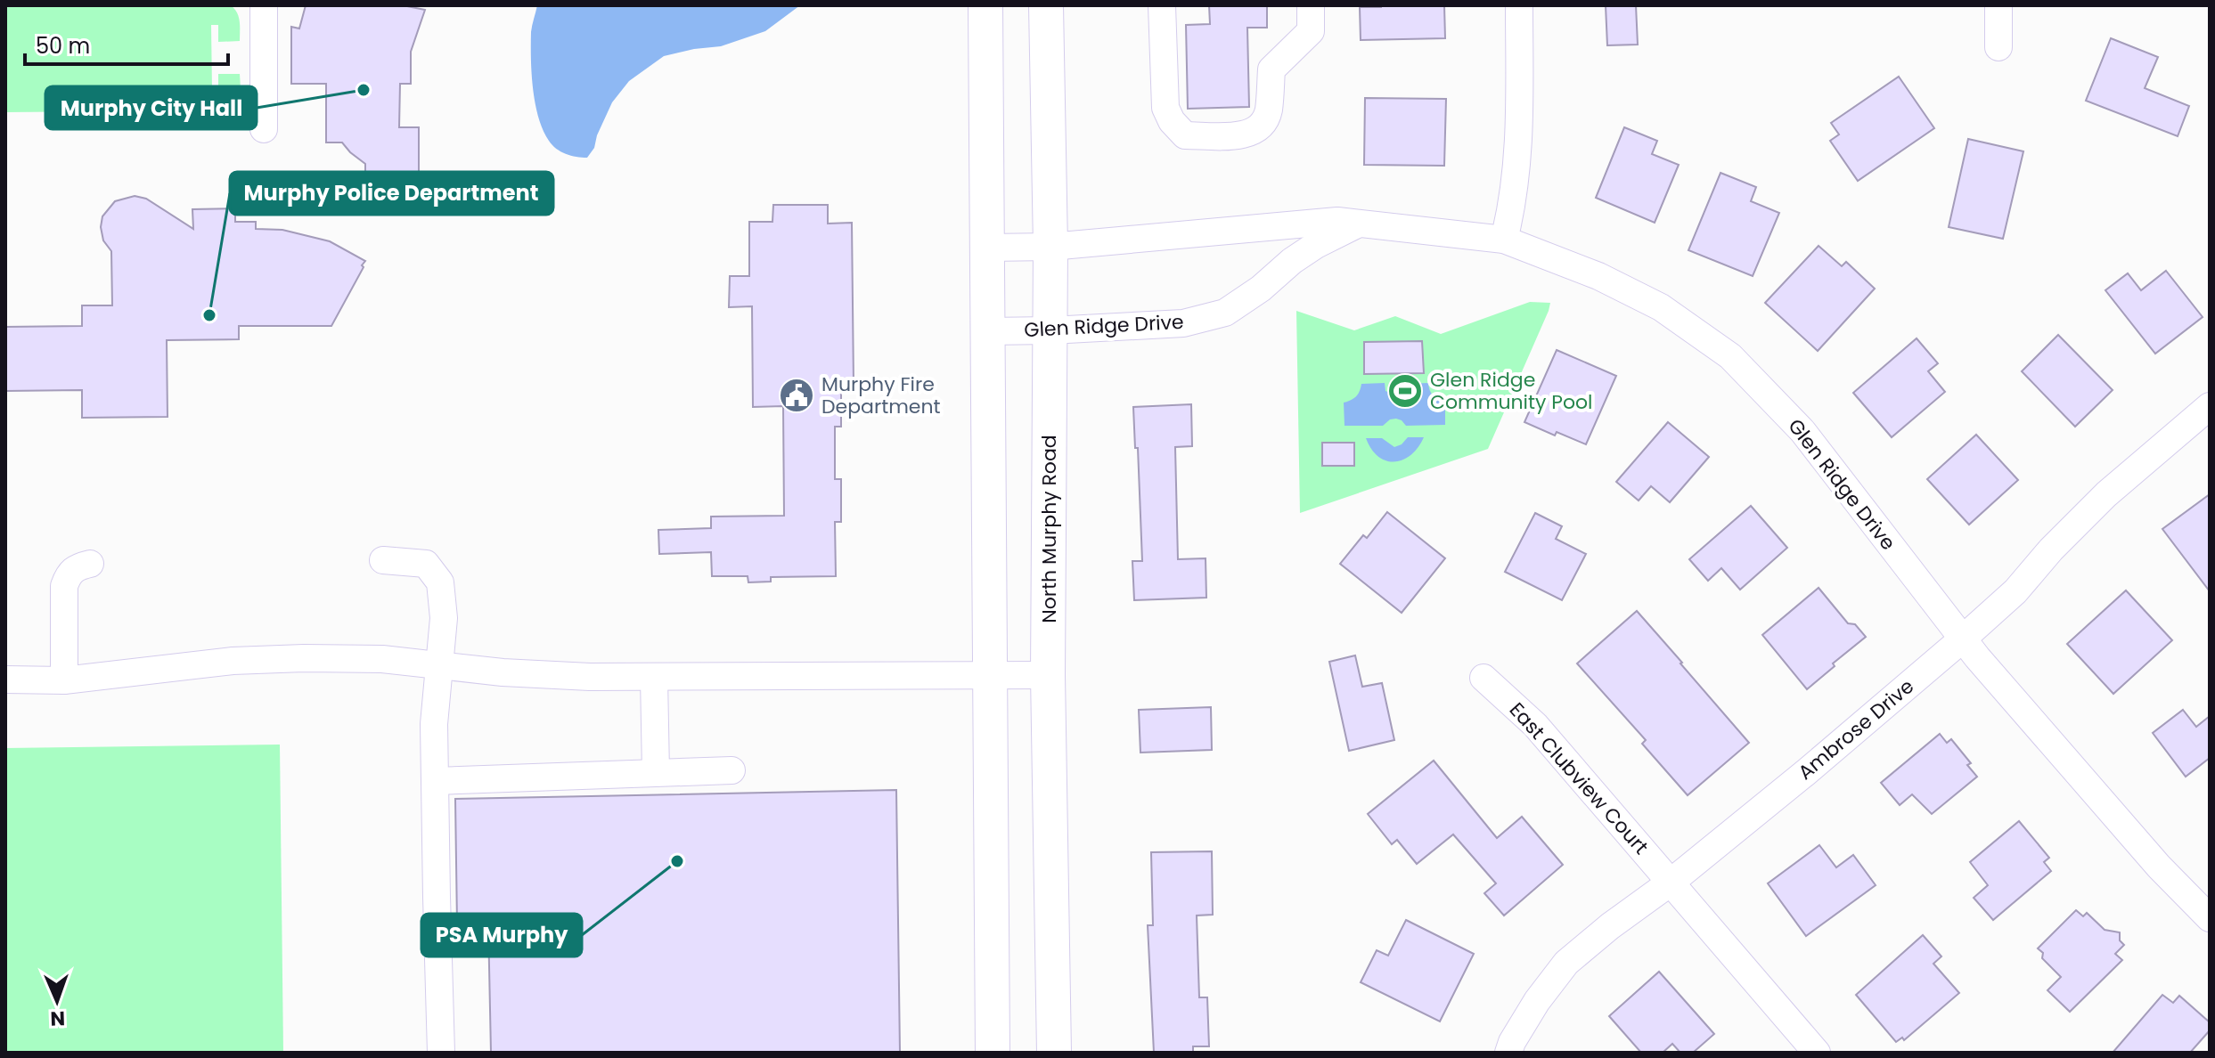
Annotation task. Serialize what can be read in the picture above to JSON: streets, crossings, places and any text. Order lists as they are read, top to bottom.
{
  "streets": {
    "main road": ["North Murphy Road"],
    "street": ["Glen Ridge Drive", "Ambrose Drive", "East Clubview Court"]
  },
  "crossings": [
    ["Glen Ridge Drive", "North Murphy Road"],
    ["Glen Ridge Drive", "Ambrose Drive"],
    ["Ambrose Drive", "East Clubview Court"]
  ],
  "places": {
    "other": ["Murphy City Hall", "Murphy Police Department", "PSA Murphy"],
    "sports": ["Glen Ridge Community Pool"],
    "public building": ["Murphy Fire Department"]
  },
  "scale_bar": "50 m",
  "north": "bottom"
}
